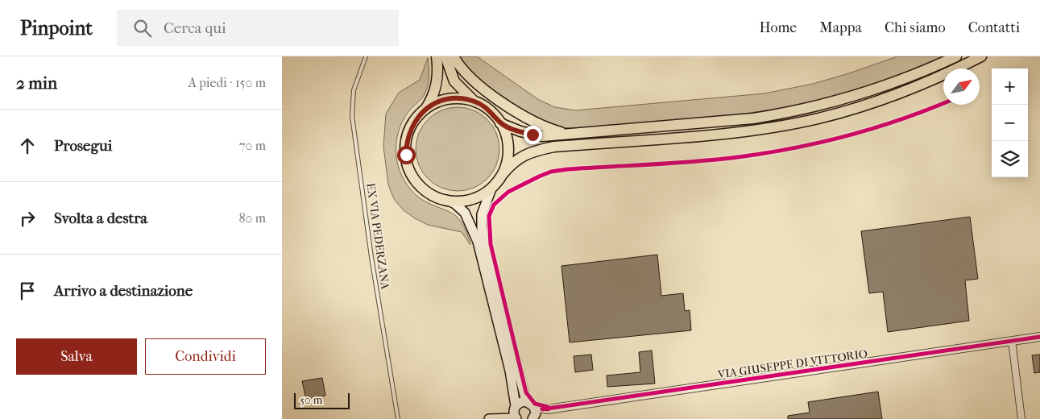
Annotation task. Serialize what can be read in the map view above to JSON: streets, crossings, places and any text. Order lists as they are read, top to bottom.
{
  "streets": {
    "street": ["VIA GIUSEPPE DI VITTORIO"],
    "lane": ["EX VIA PEDERZANA"]
  },
  "scale_bar": "50 m",
  "north": "top right",
  "page": {
    "header": "Pinpoint",
    "search": "Cerca qui",
    "nav": [
      "Home",
      "Mappa",
      "Chi siamo",
      "Contatti"
    ],
    "heading": ["2 min", "A piedi · 150 m"],
    "map_buttons": ["+", "−"],
    "list": [
      ["Prosegui", "70 m"],
      ["Svolta a destra", "80 m"],
      "Arrivo a destinazione"
    ],
    "buttons": ["Salva", "Condividi"],
    "scale": "50 m"
  }
}
